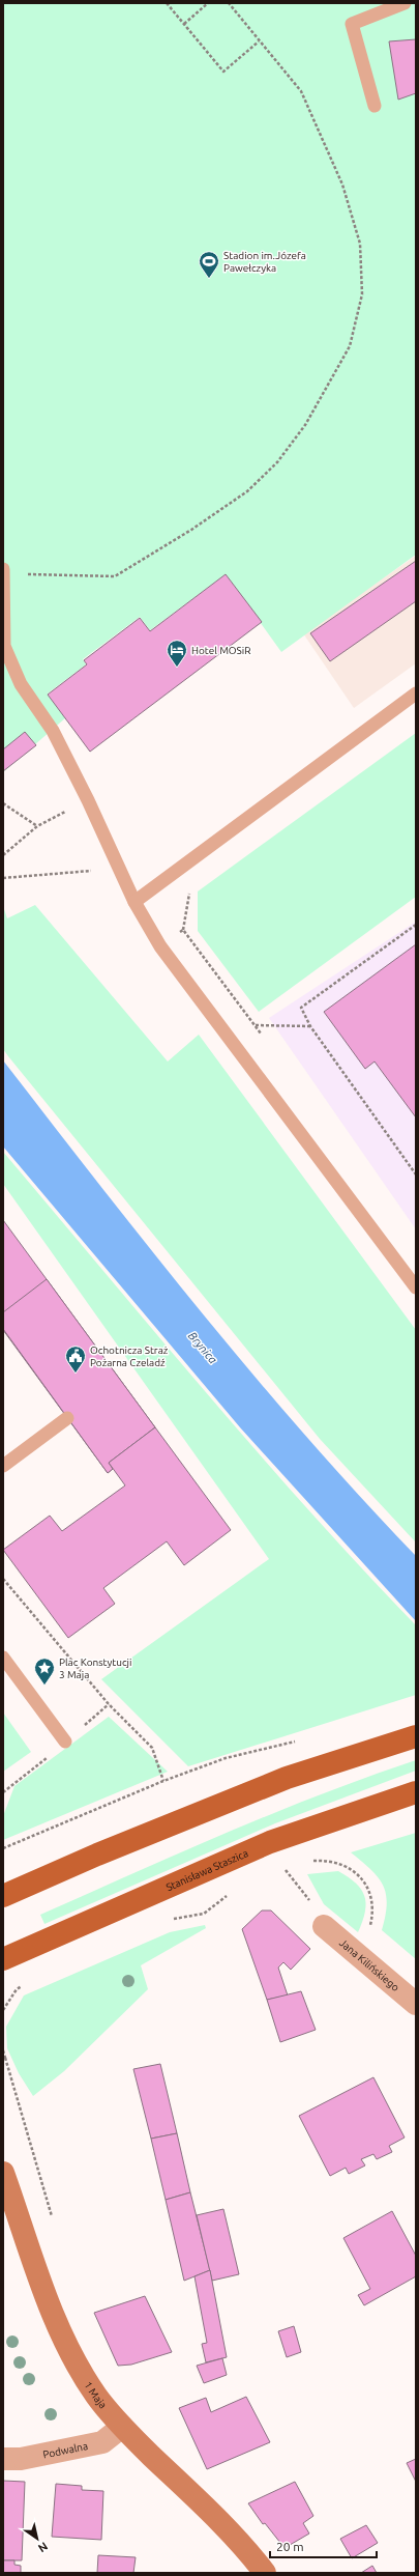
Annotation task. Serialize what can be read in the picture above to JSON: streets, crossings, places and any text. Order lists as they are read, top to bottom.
{
  "streets": {
    "main road": ["Stanisława Staszica"],
    "street": ["Jana Kilińskiego", "1 Maja", "Podwalna"]
  },
  "crossings": [
    ["1 Maja", "Podwalna"]
  ],
  "water": ["Brynica"],
  "places": {
    "sports": ["Stadion im.Józefa Pawełczyka"],
    "hotel": ["Hotel MOSiR"],
    "public building": ["Ochotnicza Straż Pożarna Czeladź"],
    "place": ["Plac Konstytucji 3 Maja"]
  },
  "scale_bar": "20 m",
  "north": "bottom right"
}
